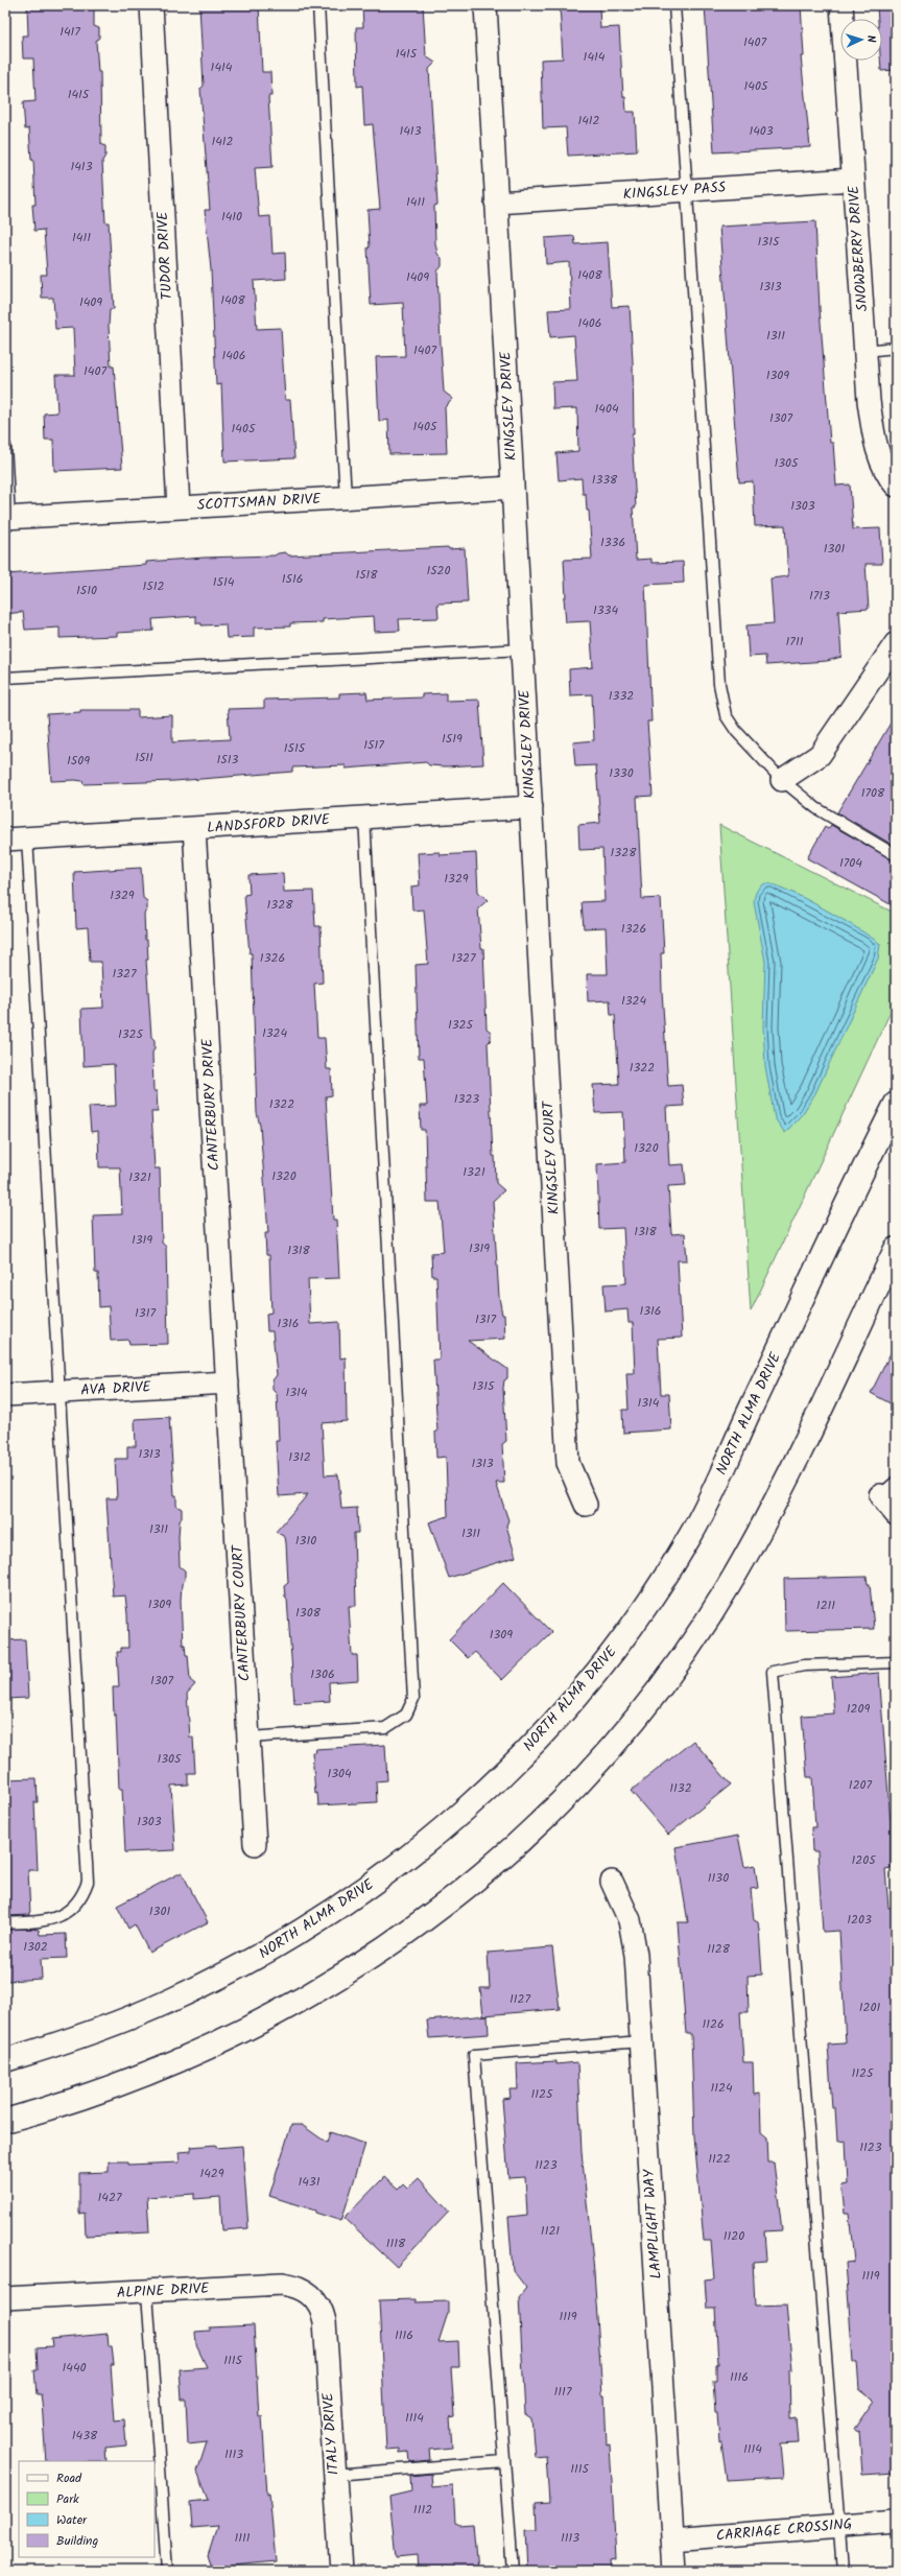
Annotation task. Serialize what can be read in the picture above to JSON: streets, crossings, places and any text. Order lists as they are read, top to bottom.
{
  "streets": {
    "main road": ["NORTH ALMA DRIVE"],
    "street": [
      "KINGSLEY PASS",
      "SNOWBERRY DRIVE",
      "TUDOR DRIVE",
      "KINGSLEY DRIVE",
      "SCOTTSMAN DRIVE",
      "LANDSFORD DRIVE",
      "CANTERBURY DRIVE",
      "KINGSLEY COURT",
      "AVA DRIVE",
      "CANTERBURY COURT",
      "LAMPLIGHT WAY",
      "ALPINE DRIVE",
      "ITALY DRIVE",
      "CARRIAGE CROSSING"
    ]
  },
  "crossings": [
    ["KINGSLEY PASS", "SNOWBERRY DRIVE"],
    ["KINGSLEY PASS", "KINGSLEY DRIVE"],
    ["TUDOR DRIVE", "SCOTTSMAN DRIVE"],
    ["KINGSLEY DRIVE", "SCOTTSMAN DRIVE"],
    ["KINGSLEY DRIVE", "LANDSFORD DRIVE"],
    ["KINGSLEY DRIVE", "KINGSLEY COURT"],
    ["LANDSFORD DRIVE", "CANTERBURY DRIVE"],
    ["LANDSFORD DRIVE", "KINGSLEY COURT"],
    ["CANTERBURY DRIVE", "AVA DRIVE"],
    ["CANTERBURY DRIVE", "CANTERBURY COURT"],
    ["AVA DRIVE", "CANTERBURY COURT"],
    ["LAMPLIGHT WAY", "CARRIAGE CROSSING"],
    ["ALPINE DRIVE", "ITALY DRIVE"]
  ],
  "house_numbers": [
    "1417",
    "1407",
    "1415",
    "1414",
    "1414",
    "1405",
    "1415",
    "1412",
    "1413",
    "1403",
    "1412",
    "1413",
    "1411",
    "1410",
    "1411",
    "1315",
    "1408",
    "1409",
    "1313",
    "1408",
    "1409",
    "1406",
    "1311",
    "1407",
    "1406",
    "1407",
    "1309",
    "1404",
    "1307",
    "1405",
    "1405",
    "1305",
    "1338",
    "1303",
    "1336",
    "1301",
    "1520",
    "1518",
    "1516",
    "1514",
    "1512",
    "1510",
    "1713",
    "1334",
    "1711",
    "1332",
    "1519",
    "1517",
    "1515",
    "1511",
    "1513",
    "1509",
    "1330",
    "1708",
    "1328",
    "1704",
    "1329",
    "1329",
    "1328",
    "1326",
    "1326",
    "1327",
    "1327",
    "1324",
    "1325",
    "1324",
    "1325",
    "1322",
    "1323",
    "1322",
    "1320",
    "1321",
    "1320",
    "1321",
    "1318",
    "1319",
    "1319",
    "1318",
    "1316",
    "1317",
    "1317",
    "1316",
    "1315",
    "1314",
    "1314",
    "1313",
    "1312",
    "1313",
    "1311",
    "1311",
    "1310",
    "1309",
    "1211",
    "1308",
    "1309",
    "1306",
    "1307",
    "1209",
    "1305",
    "1304",
    "1207",
    "1132",
    "1303",
    "1205",
    "1130",
    "1301",
    "1203",
    "1302",
    "1128",
    "1127",
    "1201",
    "1126",
    "1125",
    "1124",
    "1125",
    "1123",
    "1122",
    "1123",
    "1429",
    "1431",
    "1427",
    "1121",
    "1120",
    "1118",
    "1119",
    "1119",
    "1116",
    "1115",
    "1440",
    "1116",
    "1117",
    "1114",
    "1438",
    "1114",
    "1113",
    "1115",
    "1112",
    "1111",
    "1113"
  ],
  "legend": [
    "Road",
    "Park",
    "Water",
    "Building"
  ],
  "north": "right"
}
